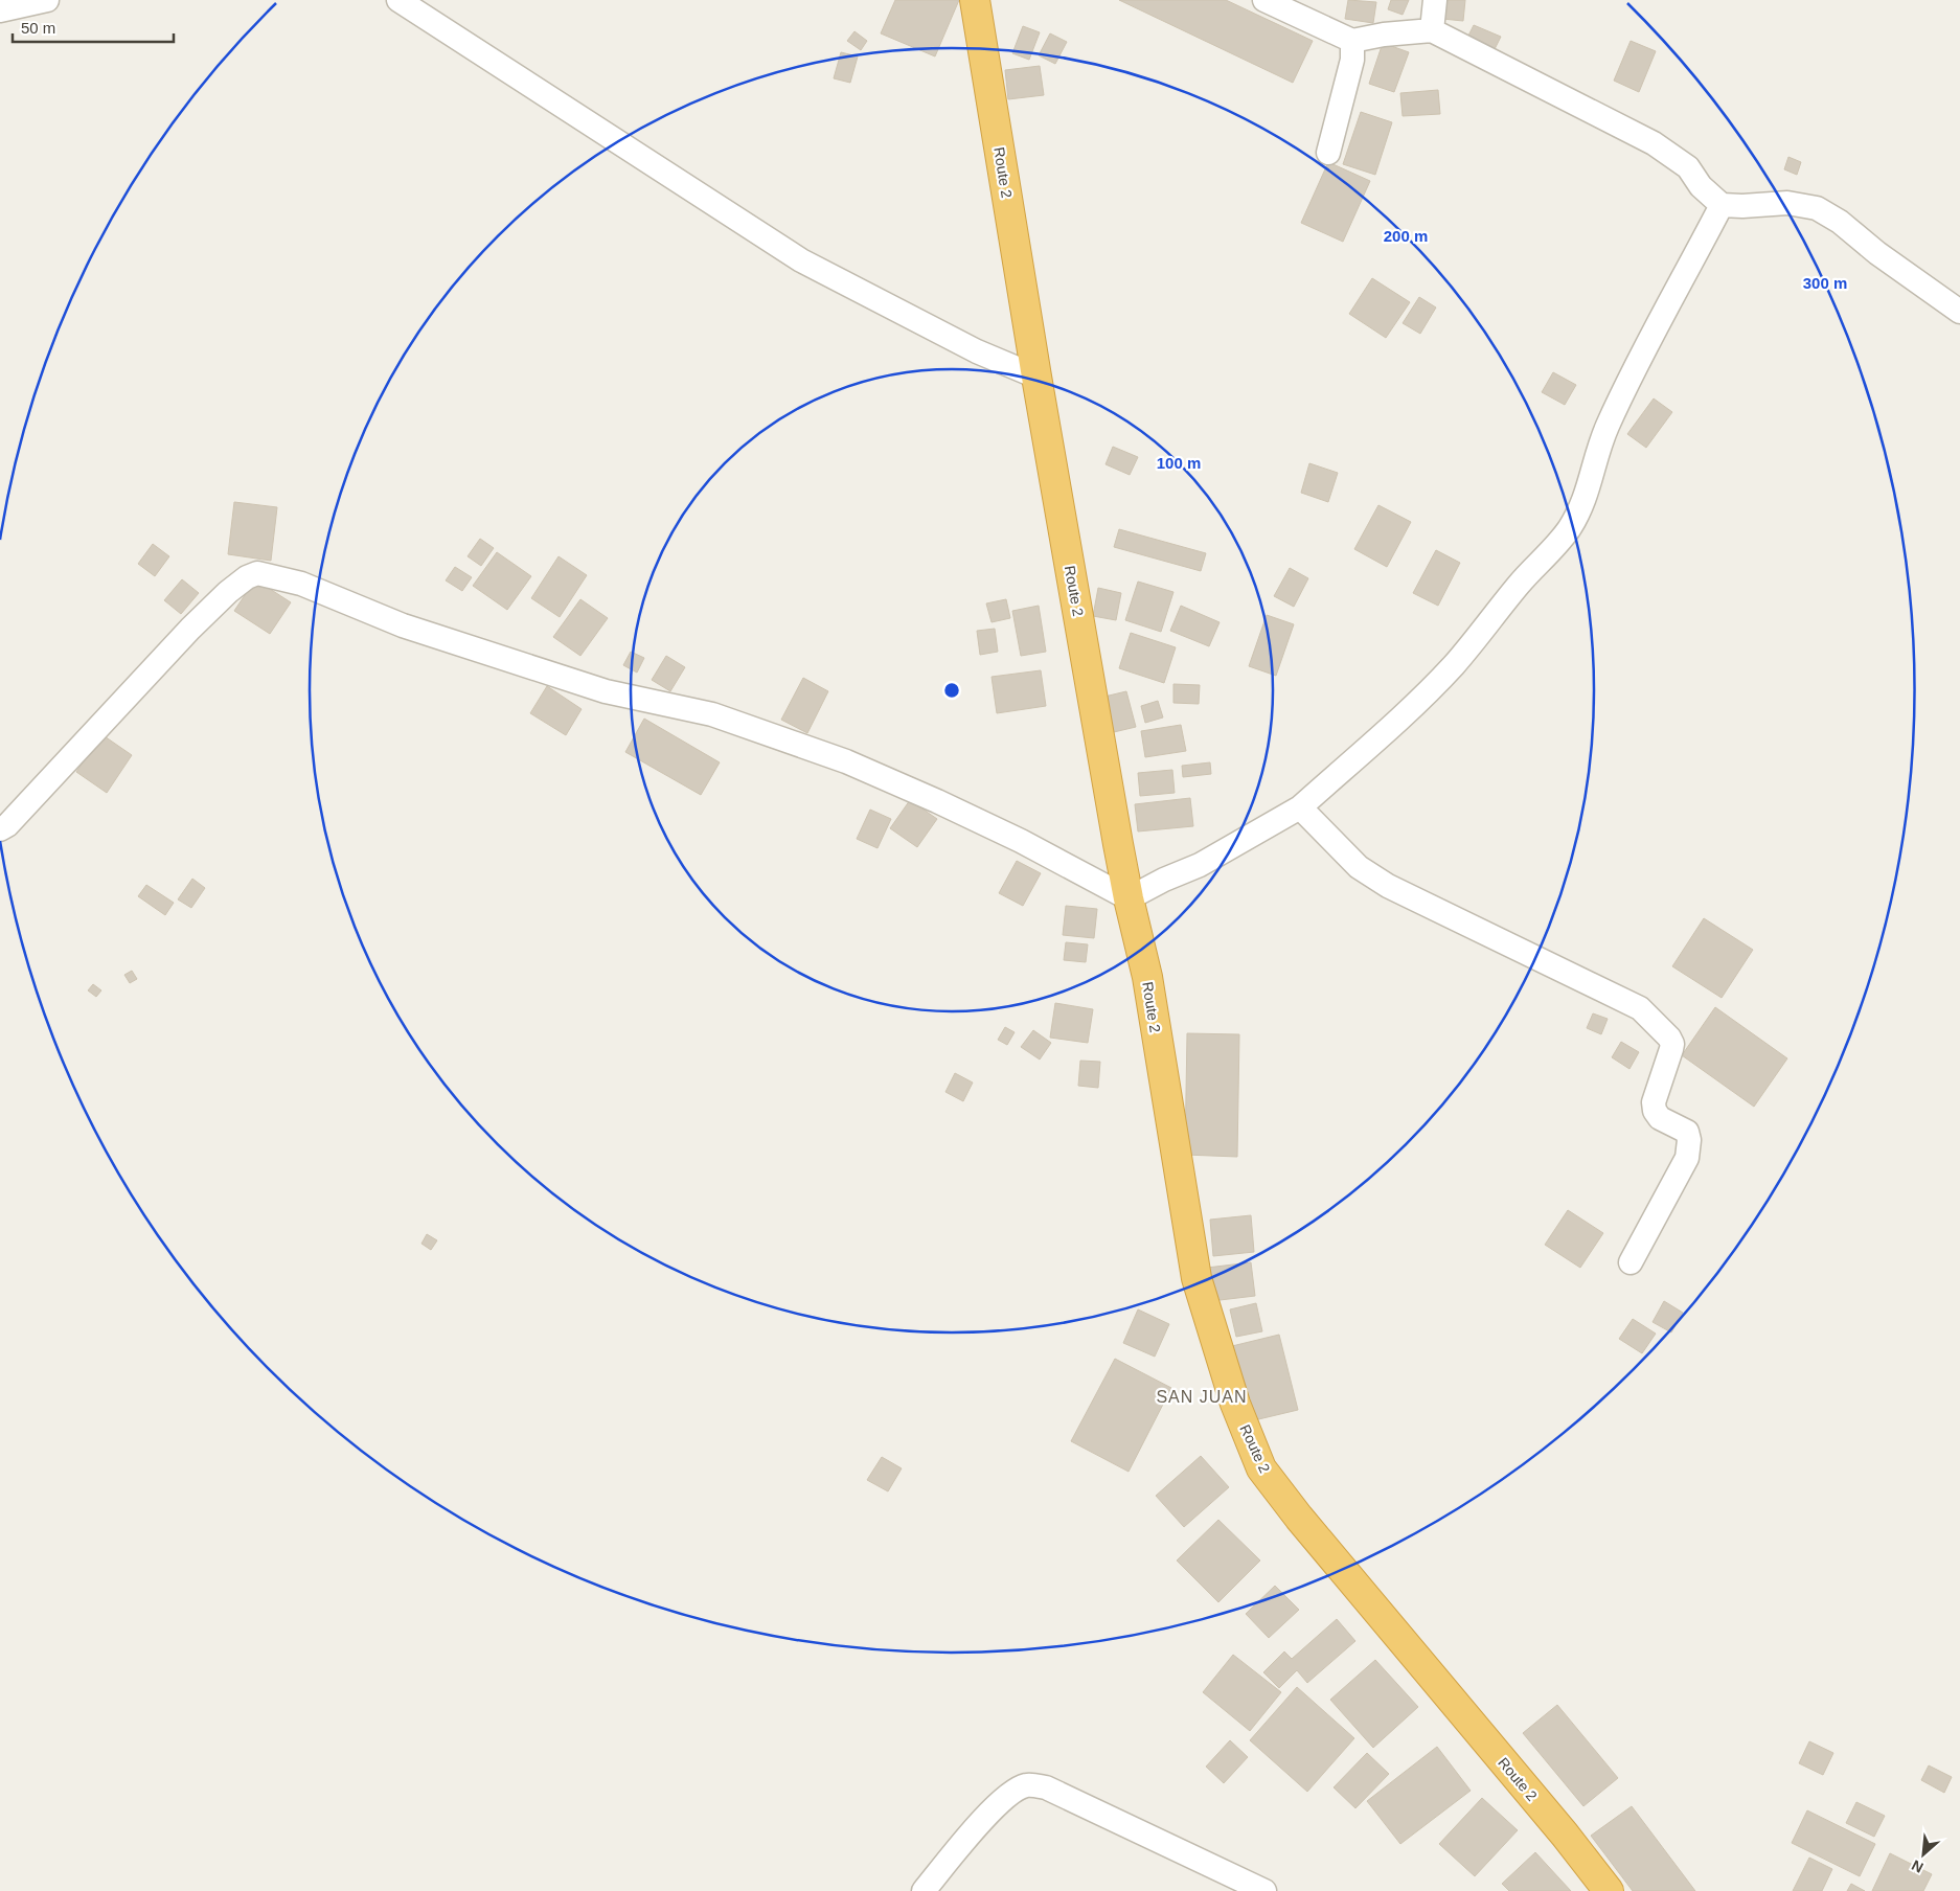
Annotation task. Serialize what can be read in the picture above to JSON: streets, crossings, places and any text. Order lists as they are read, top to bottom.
{
  "streets": {
    "highway": ["Route 2"]
  },
  "districts": ["SAN JUAN"],
  "scale_bar": "50 m",
  "north": "bottom left",
  "rings": ["200 m", "300 m", "100 m"]
}
